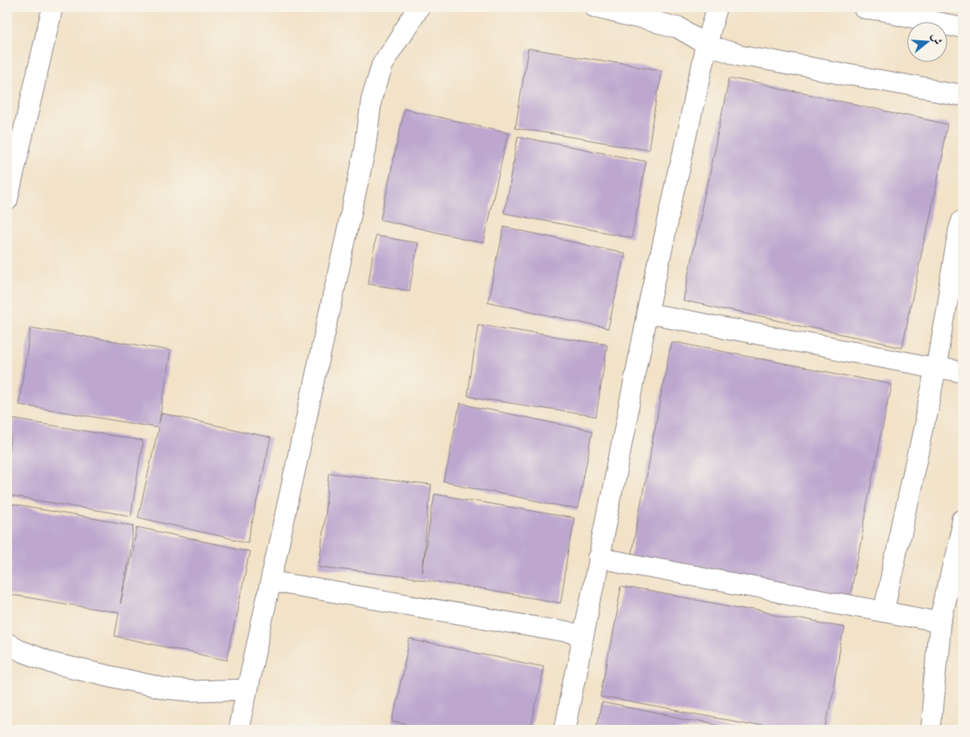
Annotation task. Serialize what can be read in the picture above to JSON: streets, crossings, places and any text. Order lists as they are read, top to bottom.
{
  "north": "right"
}
